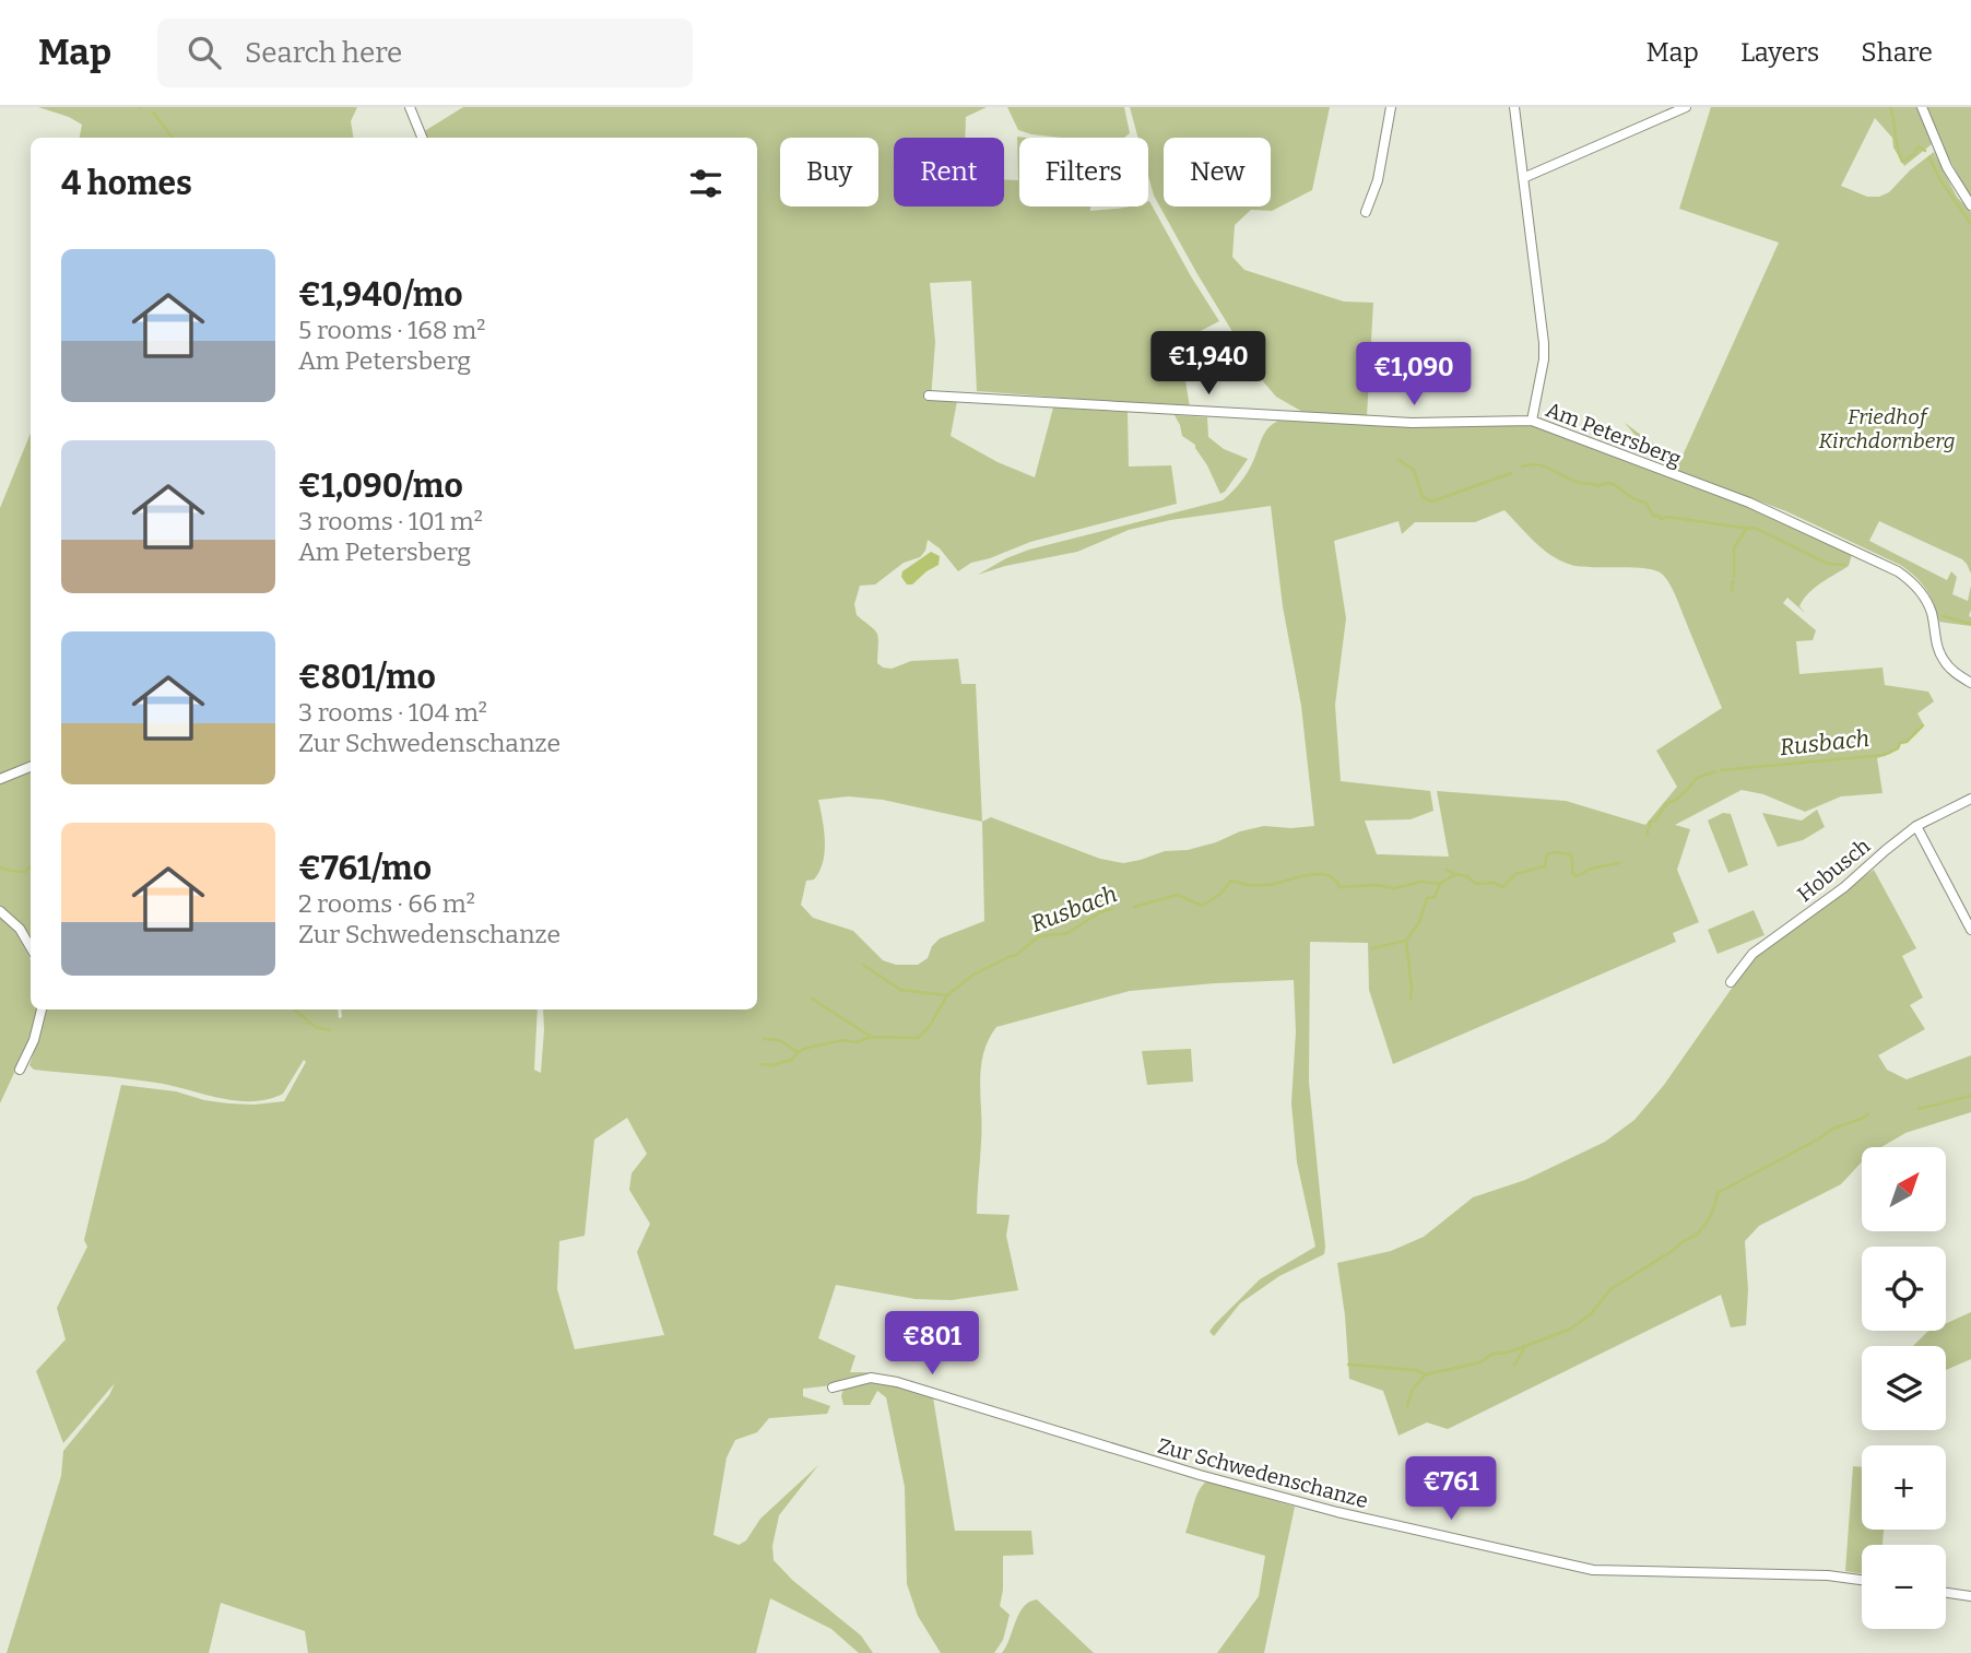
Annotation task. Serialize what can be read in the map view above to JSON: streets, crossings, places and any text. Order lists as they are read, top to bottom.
{
  "streets": {
    "street": ["Am Petersberg", "Hobusch", "Zur Schwedenschanze"]
  },
  "water": ["Rusbach"],
  "parks": ["Friedhof Kirchdornberg"],
  "north": "top right",
  "page": {
    "header": "Map",
    "search": "Search here",
    "nav": ["Map", "Layers", "Share"],
    "chip": [
      "Buy",
      "Rent",
      "Filters",
      "New"
    ],
    "heading": "4 homes",
    "list": [
      {
        "name": "€1,940/mo",
        "note": "5 rooms · 168 m² · Am Petersberg"
      },
      {
        "name": "€1,090/mo",
        "note": "3 rooms · 101 m² · Am Petersberg"
      },
      {
        "name": "€801/mo",
        "note": "3 rooms · 104 m² · Zur Schwedenschanze"
      },
      {
        "name": "€761/mo",
        "note": "2 rooms · 66 m² · Zur Schwedenschanze"
      }
    ],
    "price": [
      "€1,940",
      "€1,090",
      "€801",
      "€761"
    ],
    "map_buttons": ["+", "−"]
  }
}
